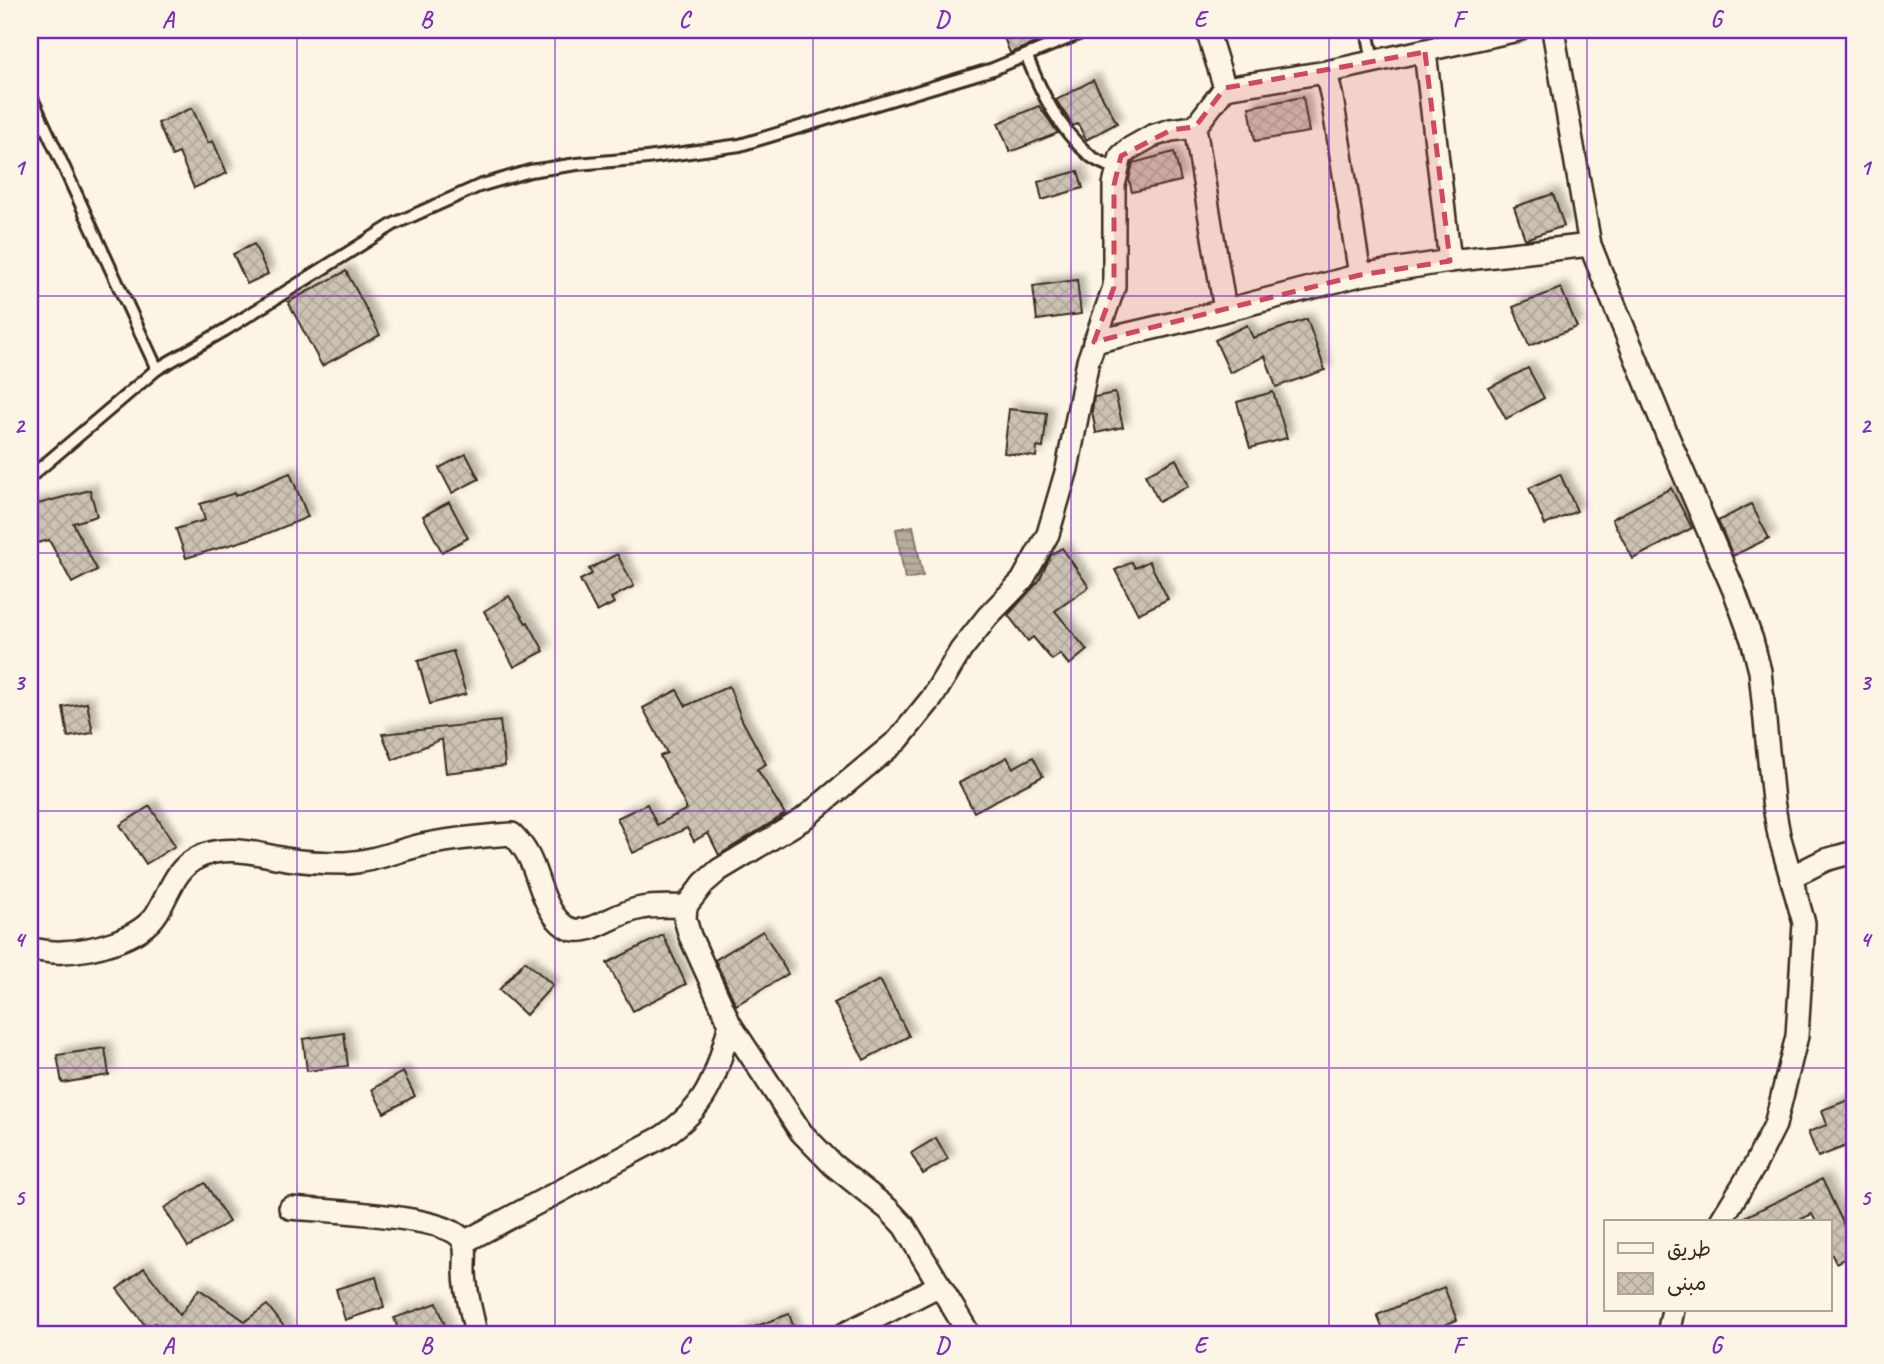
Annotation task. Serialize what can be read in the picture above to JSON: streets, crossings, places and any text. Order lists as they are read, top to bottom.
{
  "legend": ["طريق", "مبنى"],
  "grid": {
    "columns": [
      "A",
      "B",
      "C",
      "D",
      "E",
      "F",
      "G"
    ],
    "rows": [
      "1",
      "2",
      "3",
      "4",
      "5"
    ]
  }
}
